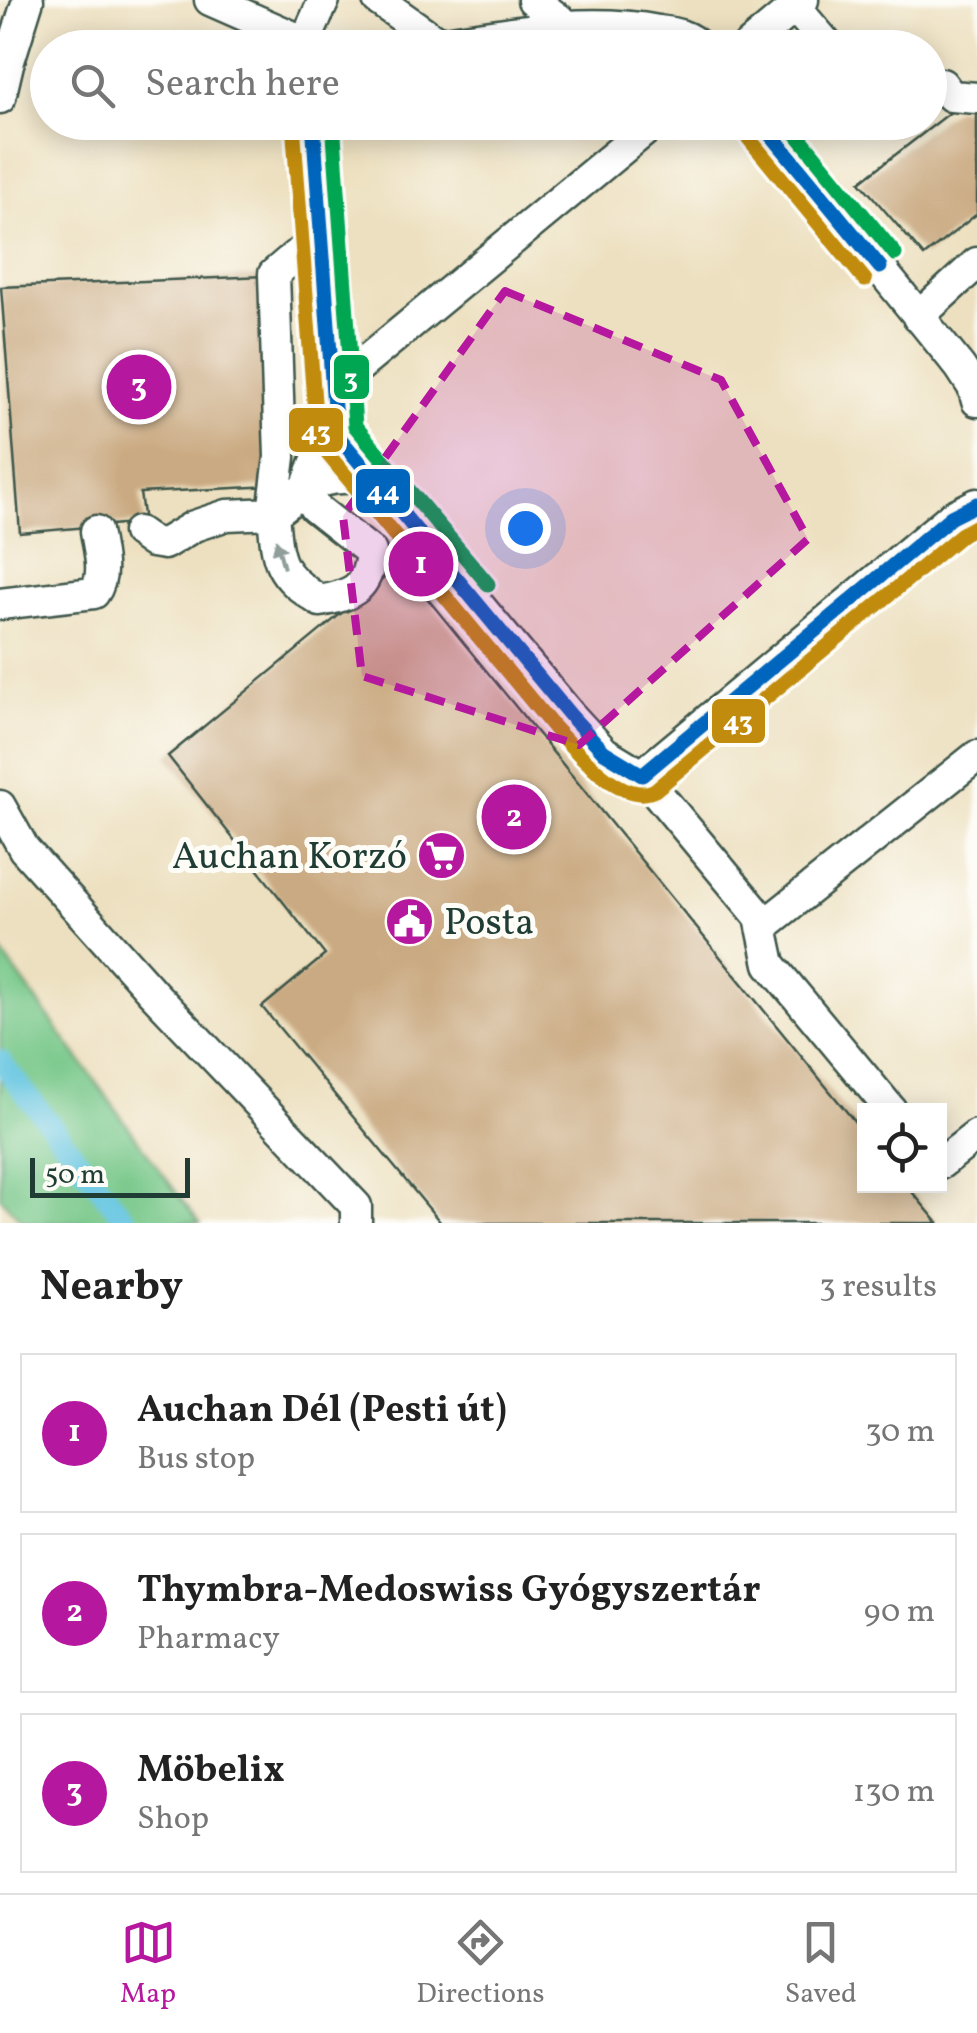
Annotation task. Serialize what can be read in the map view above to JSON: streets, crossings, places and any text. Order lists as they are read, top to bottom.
{
  "places": {
    "supermarket": ["Auchan Korzó"],
    "public building": ["Posta"]
  },
  "lines": ["transit line 44", "transit line 43", "transit line 3"],
  "scale_bar": "50 m",
  "page": {
    "search": "Search here",
    "pins": ["3", "1", "2"],
    "scale": "50 m",
    "heading": ["Nearby", "3 results"],
    "list": [
      {
        "mark": "1",
        "name": "Auchan Dél (Pesti út)",
        "note": "Bus stop",
        "value": "30 m"
      },
      {
        "mark": "2",
        "name": "Thymbra-Medoswiss Gyógyszertár",
        "note": "Pharmacy",
        "value": "90 m"
      },
      {
        "mark": "3",
        "name": "Möbelix",
        "note": "Shop",
        "value": "130 m"
      }
    ],
    "nav": ["Map", "Directions", "Saved"]
  }
}
